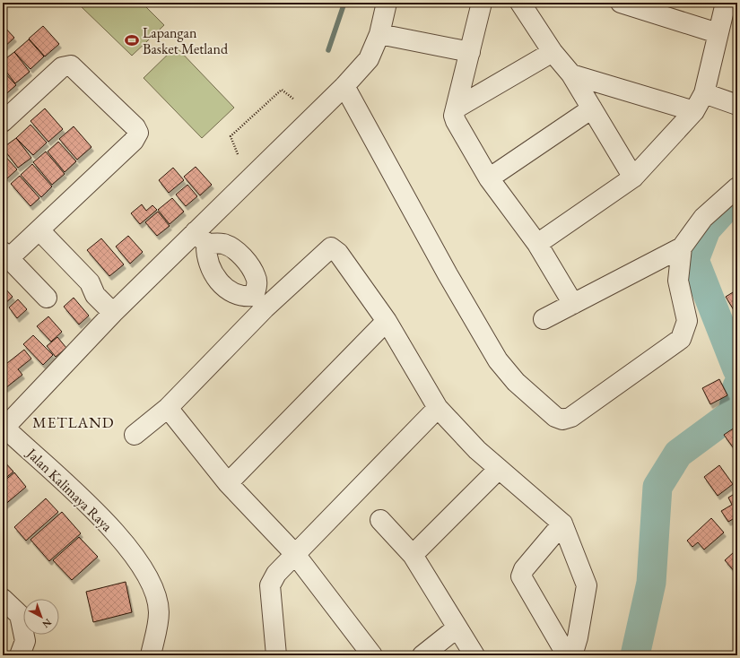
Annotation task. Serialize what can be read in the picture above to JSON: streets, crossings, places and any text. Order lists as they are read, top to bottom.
{
  "streets": {
    "street": ["Jalan Kalimaya Raya"]
  },
  "districts": ["METLAND"],
  "places": {
    "sports": ["Lapangan Basket Metland"]
  },
  "north": "bottom right"
}
